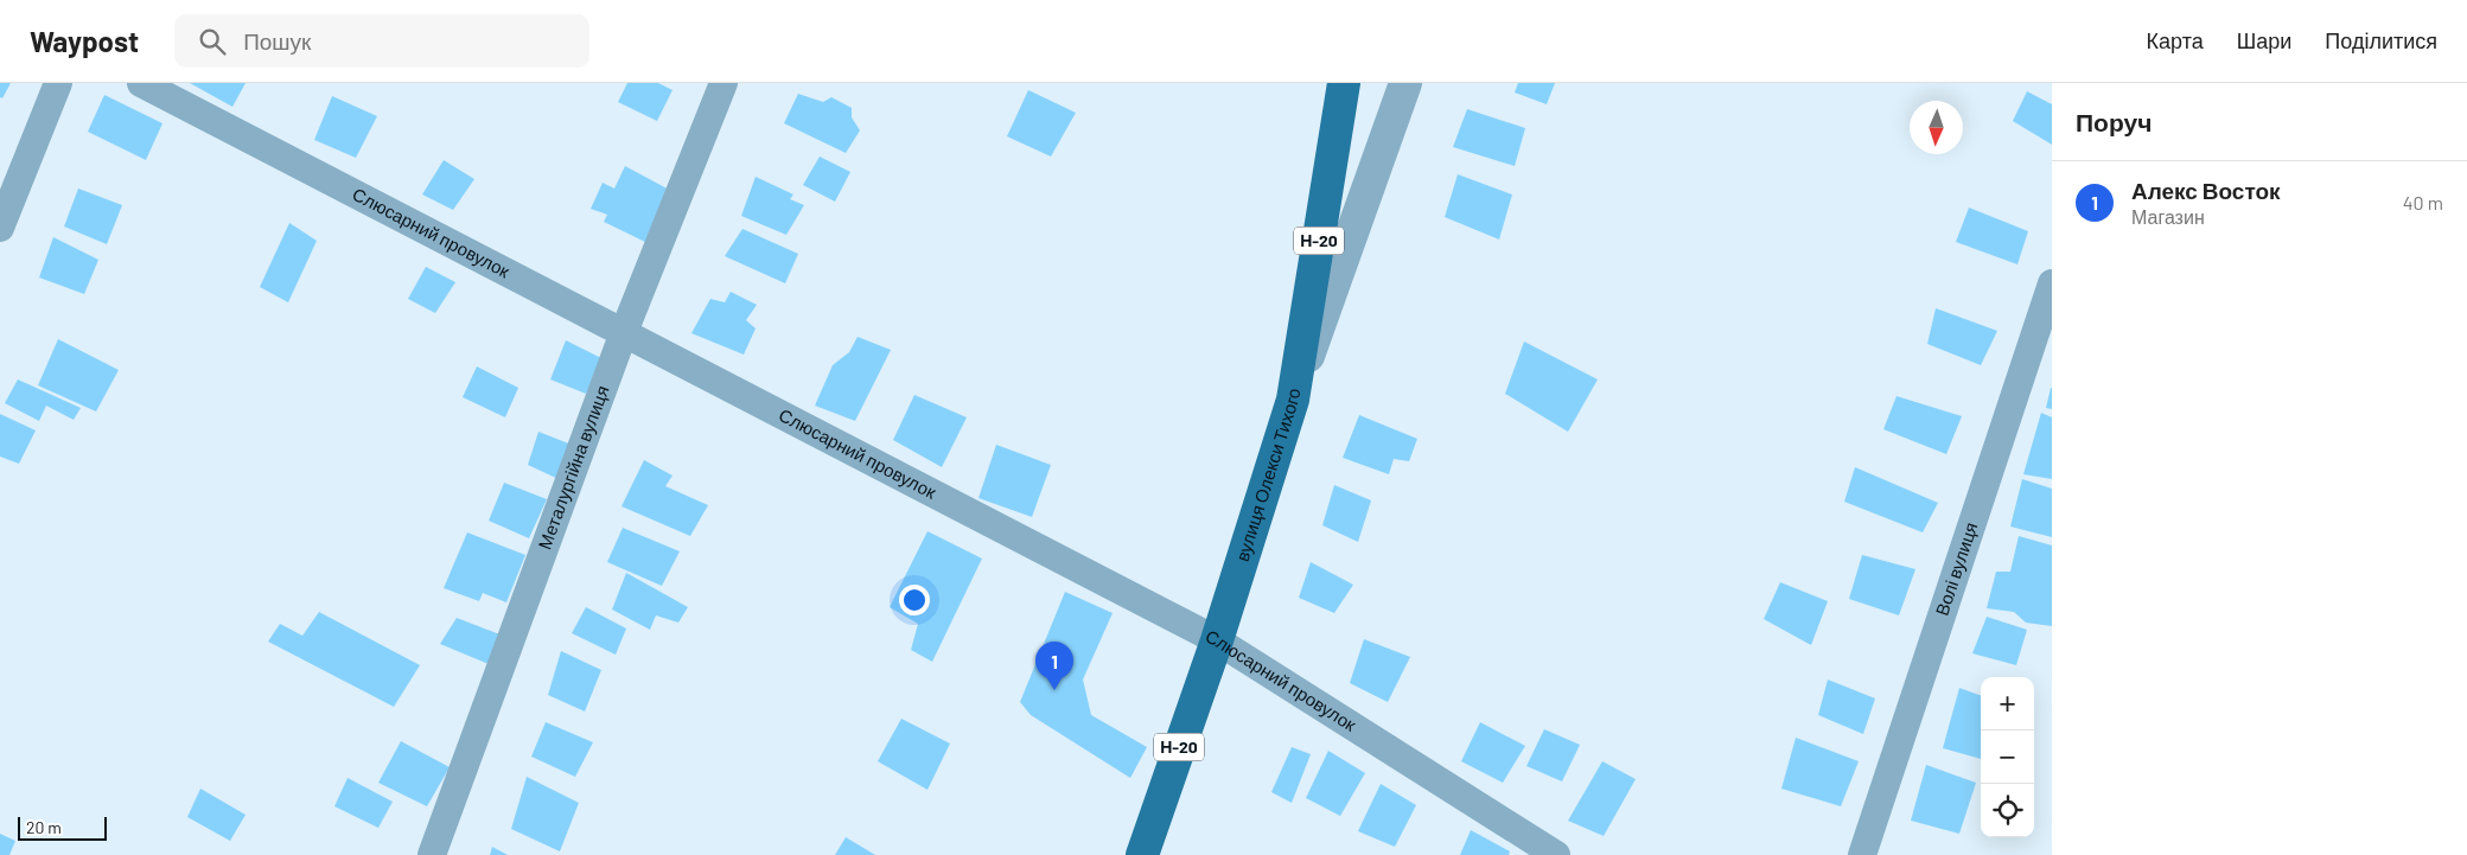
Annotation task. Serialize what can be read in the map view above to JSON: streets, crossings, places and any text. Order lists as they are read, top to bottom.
{
  "streets": {
    "main road": ["Н-20", "вулиця Олекси Тихого"],
    "street": ["Слюсарний провулок", "Металургійна вулиця", "Волі вулиця"]
  },
  "crossings": [
    ["Слюсарний провулок", "Металургійна вулиця"],
    ["Слюсарний провулок", "вулиця Олекси Тихого"]
  ],
  "scale_bar": "20 m",
  "north": "bottom",
  "page": {
    "header": "Waypost",
    "search": "Пошук",
    "nav": ["Карта", "Шари", "Поділитися"],
    "heading": "Поруч",
    "list": [
      {
        "mark": "1",
        "name": "Алекс Восток",
        "note": "Магазин",
        "value": "40 m"
      }
    ],
    "pins": "1",
    "map_buttons": ["+", "−"],
    "scale": "20 m"
  }
}
